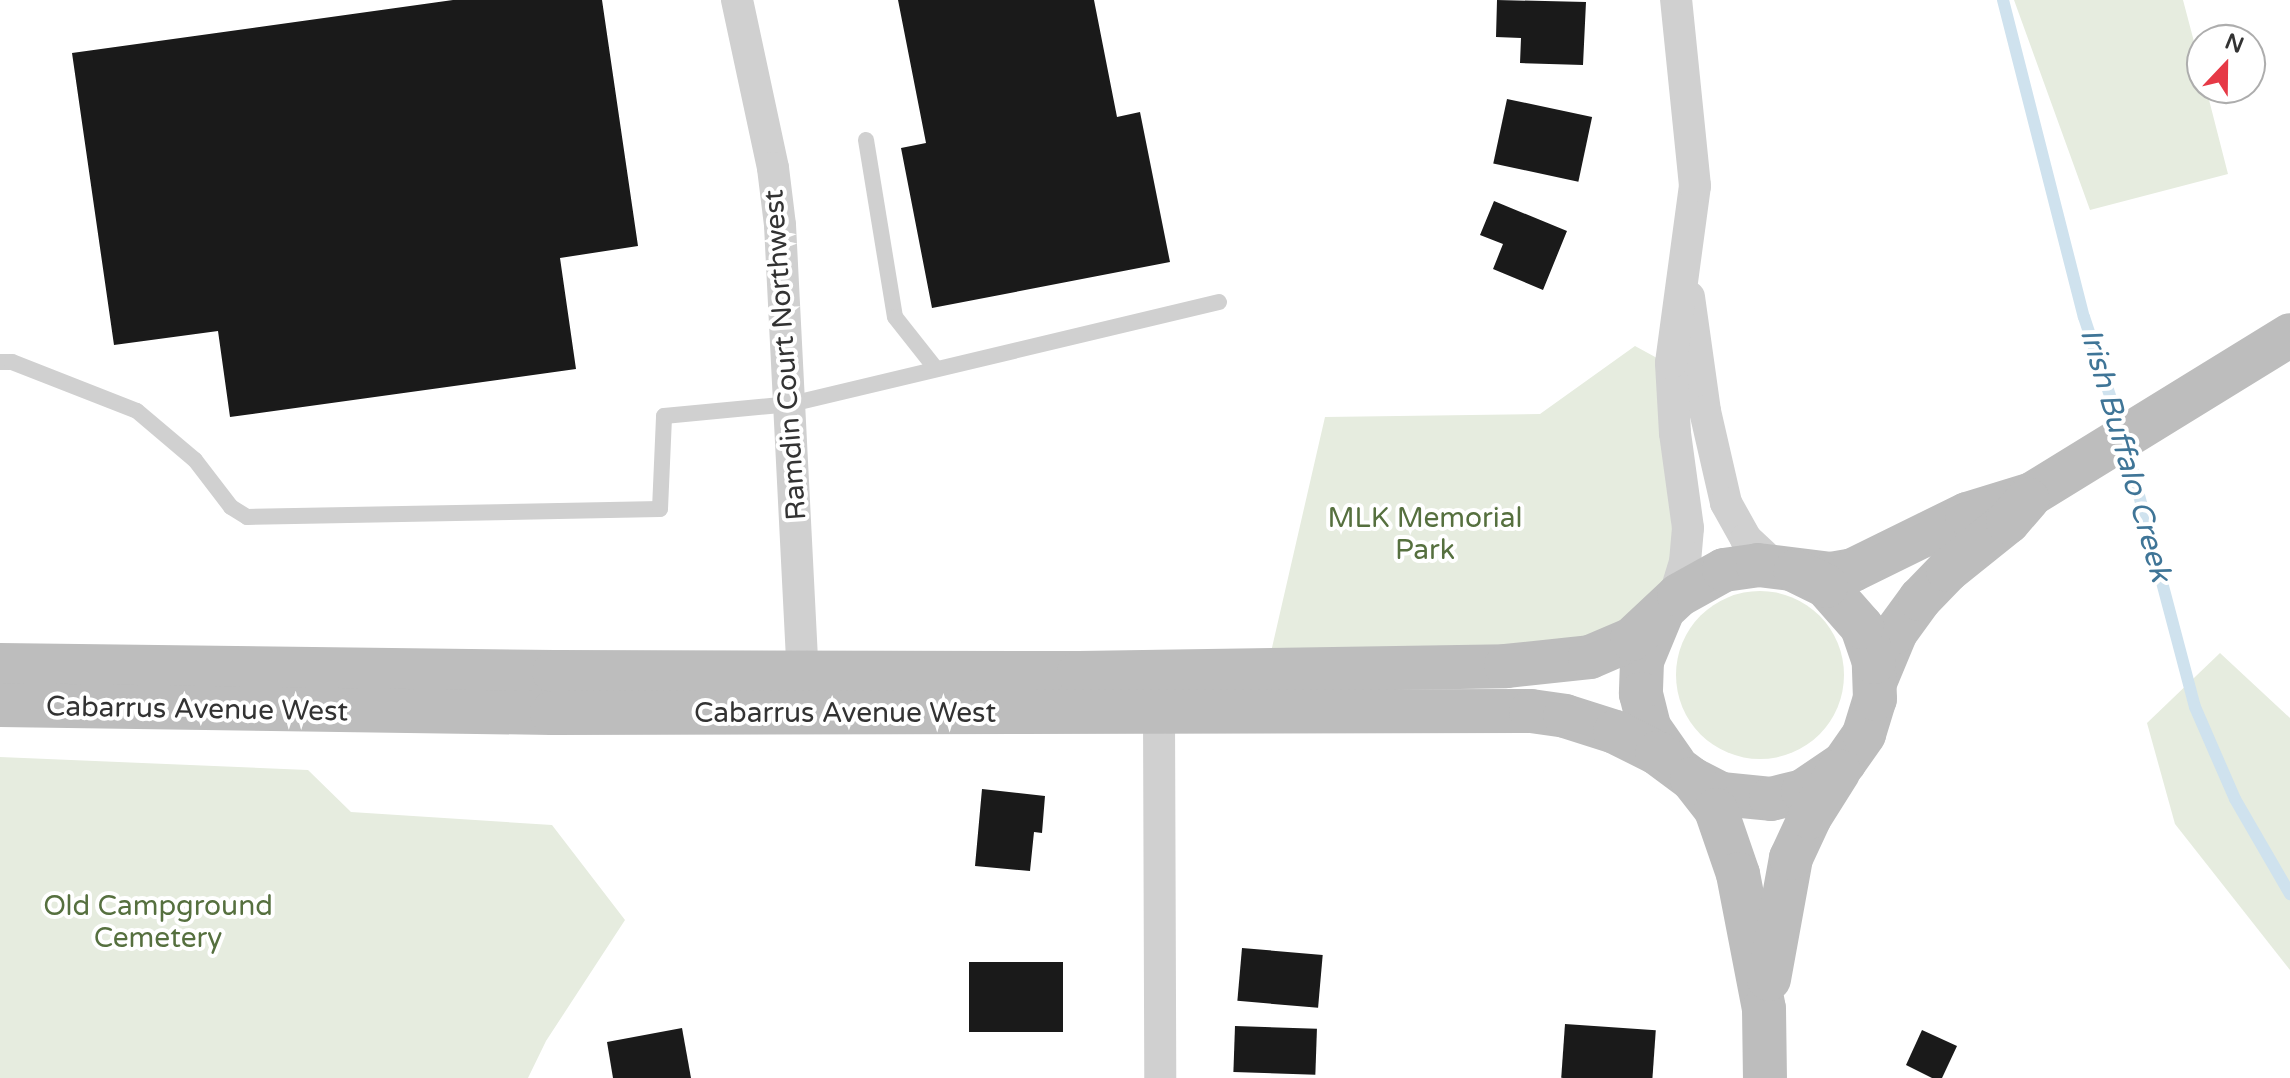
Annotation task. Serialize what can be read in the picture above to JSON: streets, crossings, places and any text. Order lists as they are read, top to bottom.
{
  "streets": {
    "main road": ["Cabarrus Avenue West"],
    "street": ["Ramdin Court Northwest"]
  },
  "crossings": [
    ["Ramdin Court Northwest", "Cabarrus Avenue West"]
  ],
  "water": ["Irish Buffalo Creek"],
  "parks": ["MLK Memorial Park", "Old Campground Cemetery"],
  "north": "top"
}
